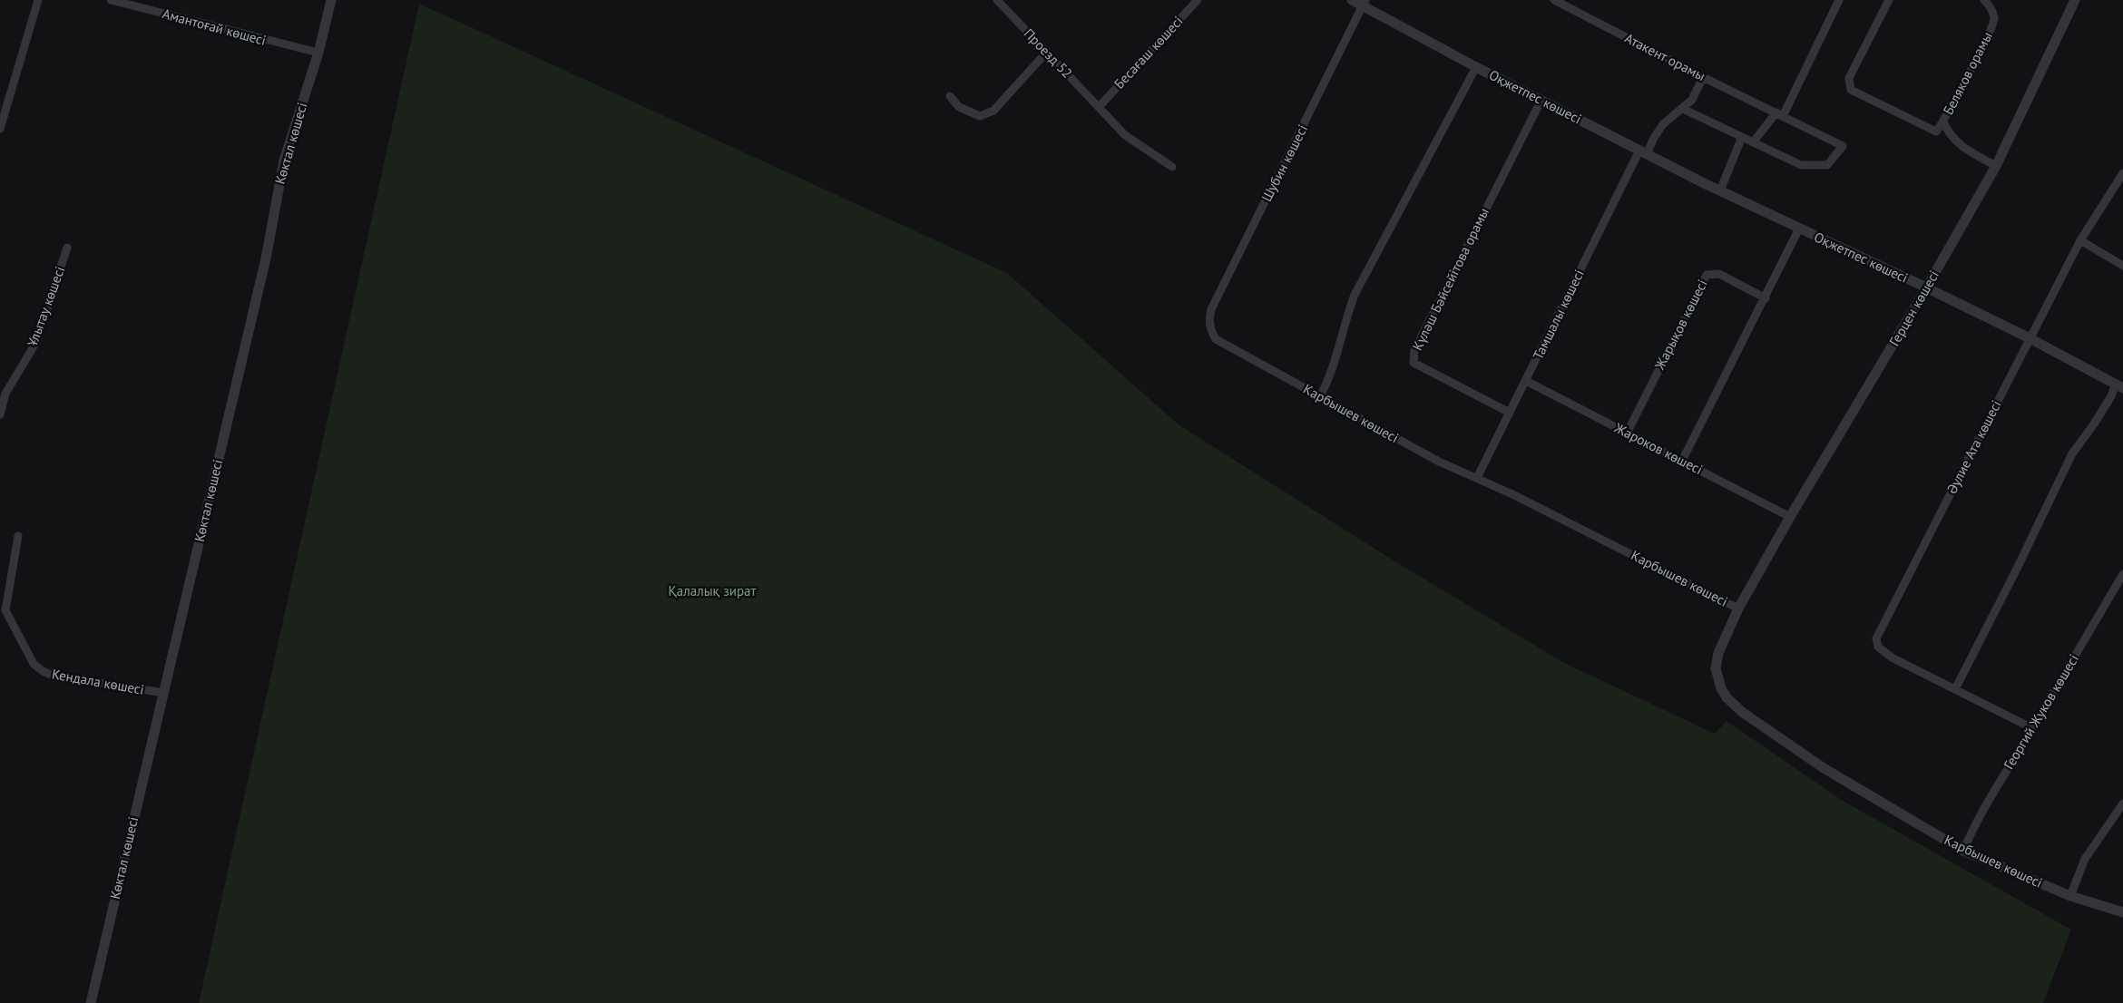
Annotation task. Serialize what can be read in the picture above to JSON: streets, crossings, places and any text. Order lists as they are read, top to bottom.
{
  "streets": {
    "street": [
      "Амантоғай көшесі",
      "Бесағаш көшесі",
      "Проезд 52",
      "Атакент орамы",
      "Беляков орамы",
      "Оқжетпес көшесі",
      "Көктал көшесі",
      "Шубин көшесі",
      "Күләш Бәйсейітова орамы",
      "Ұлытау көшесі",
      "Герцен көшесі",
      "Тамшалы көшесі",
      "Жарықов көшесі",
      "Карбышев көшесі",
      "Әулие Ата көшесі",
      "Жароков көшесі",
      "Кендала көшесі",
      "Георгий Жуков көшесі"
    ]
  },
  "crossings": [
    ["Амантоғай көшесі", "Көктал көшесі"],
    ["Бесағаш көшесі", "Проезд 52"],
    ["Атакент орамы", "Тамшалы көшесі"],
    ["Оқжетпес көшесі", "Шубин көшесі"],
    ["Оқжетпес көшесі", "Күләш Бәйсейітова орамы"],
    ["Оқжетпес көшесі", "Герцен көшесі"],
    ["Оқжетпес көшесі", "Тамшалы көшесі"],
    ["Оқжетпес көшесі", "Әулие Ата көшесі"],
    ["Көктал көшесі", "Кендала көшесі"],
    ["Шубин көшесі", "Карбышев көшесі"],
    ["Күләш Бәйсейітова орамы", "Тамшалы көшесі"],
    ["Герцен көшесі", "Карбышев көшесі"],
    ["Герцен көшесі", "Жароков көшесі"],
    ["Тамшалы көшесі", "Карбышев көшесі"],
    ["Тамшалы көшесі", "Жароков көшесі"],
    ["Жарықов көшесі", "Жароков көшесі"],
    ["Карбышев көшесі", "Георгий Жуков көшесі"],
    ["Әулие Ата көшесі", "Георгий Жуков көшесі"]
  ],
  "parks": ["Қалалық зират"]
}
